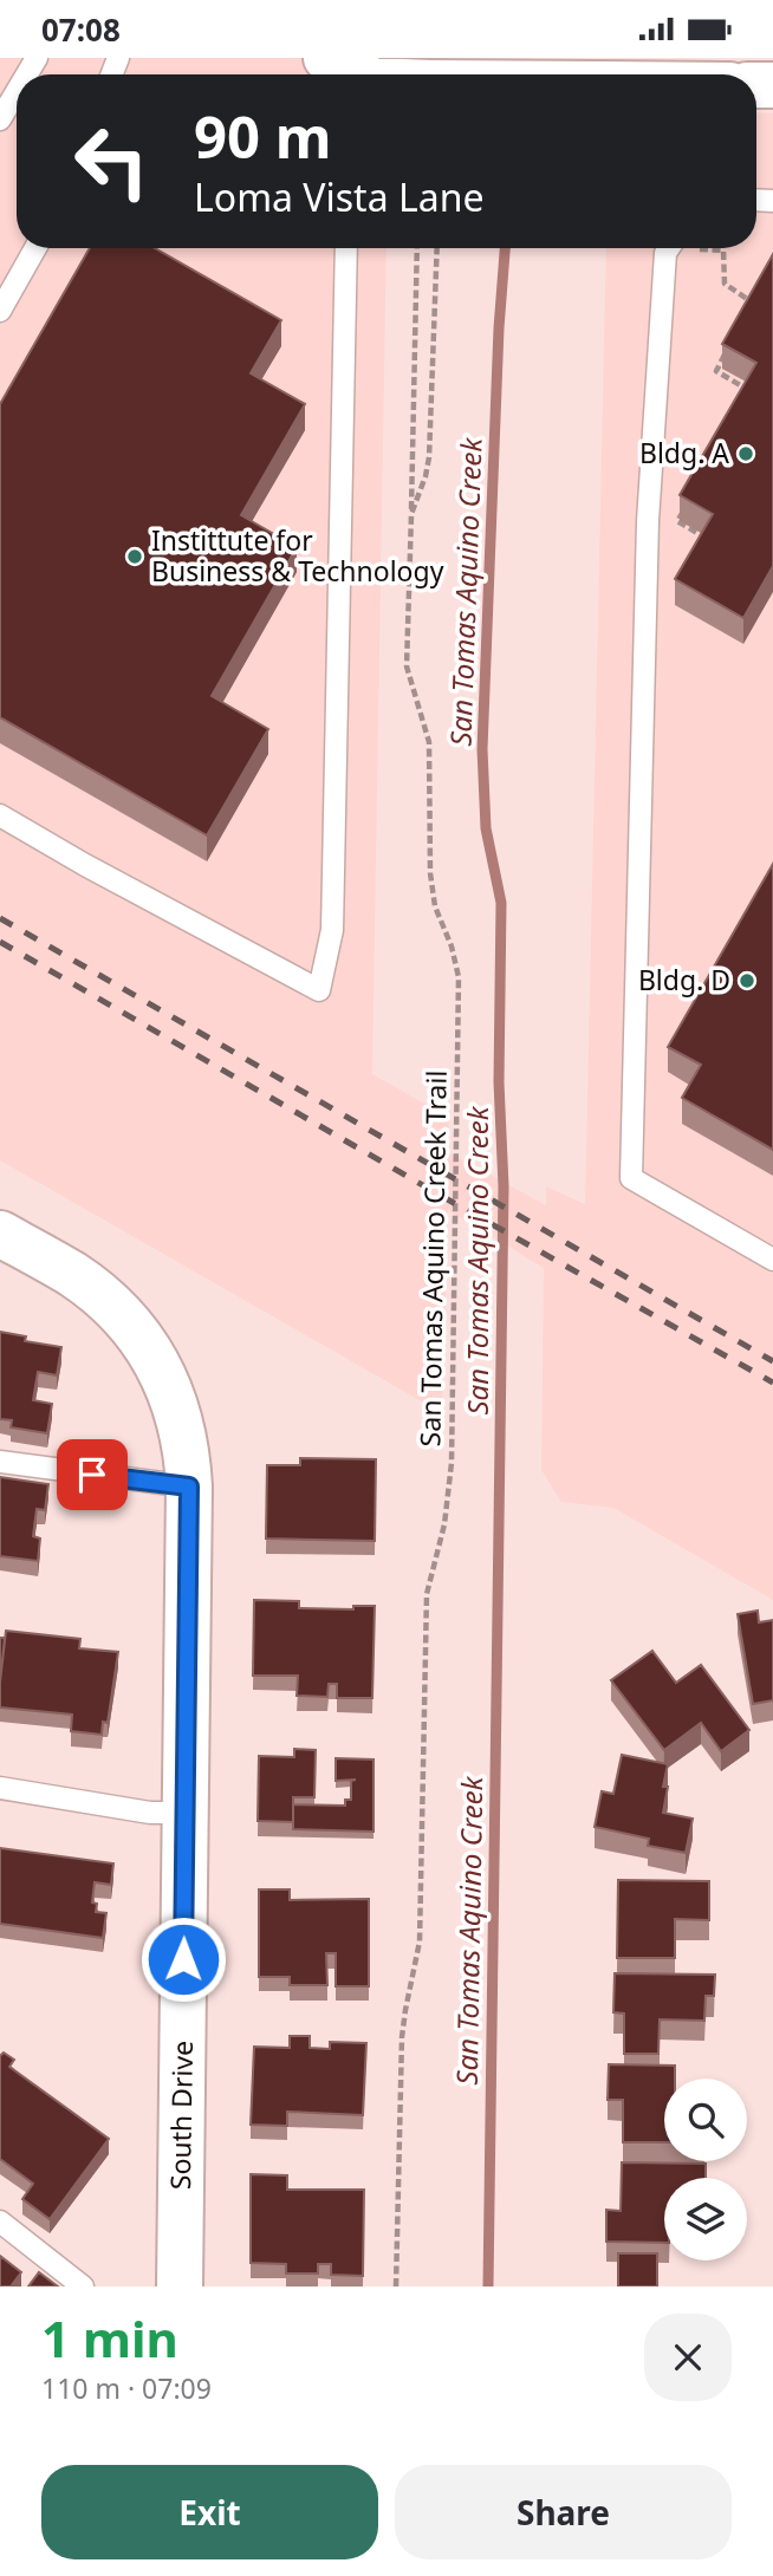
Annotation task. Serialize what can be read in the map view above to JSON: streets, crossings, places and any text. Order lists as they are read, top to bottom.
{
  "streets": {
    "street": ["South Drive"],
    "path": ["San Tomas Aquino Creek Trail"]
  },
  "water": ["San Tomas Aquino Creek"],
  "places": ["Bldg. A", "Instittute for Business & Technology", "Bldg. D"],
  "page": {
    "status": "07:08",
    "turn": ["90 m", "Loma Vista Lane"],
    "heading": ["1 min", "110 m · 07:09"],
    "buttons": ["Exit", "Share"]
  }
}
